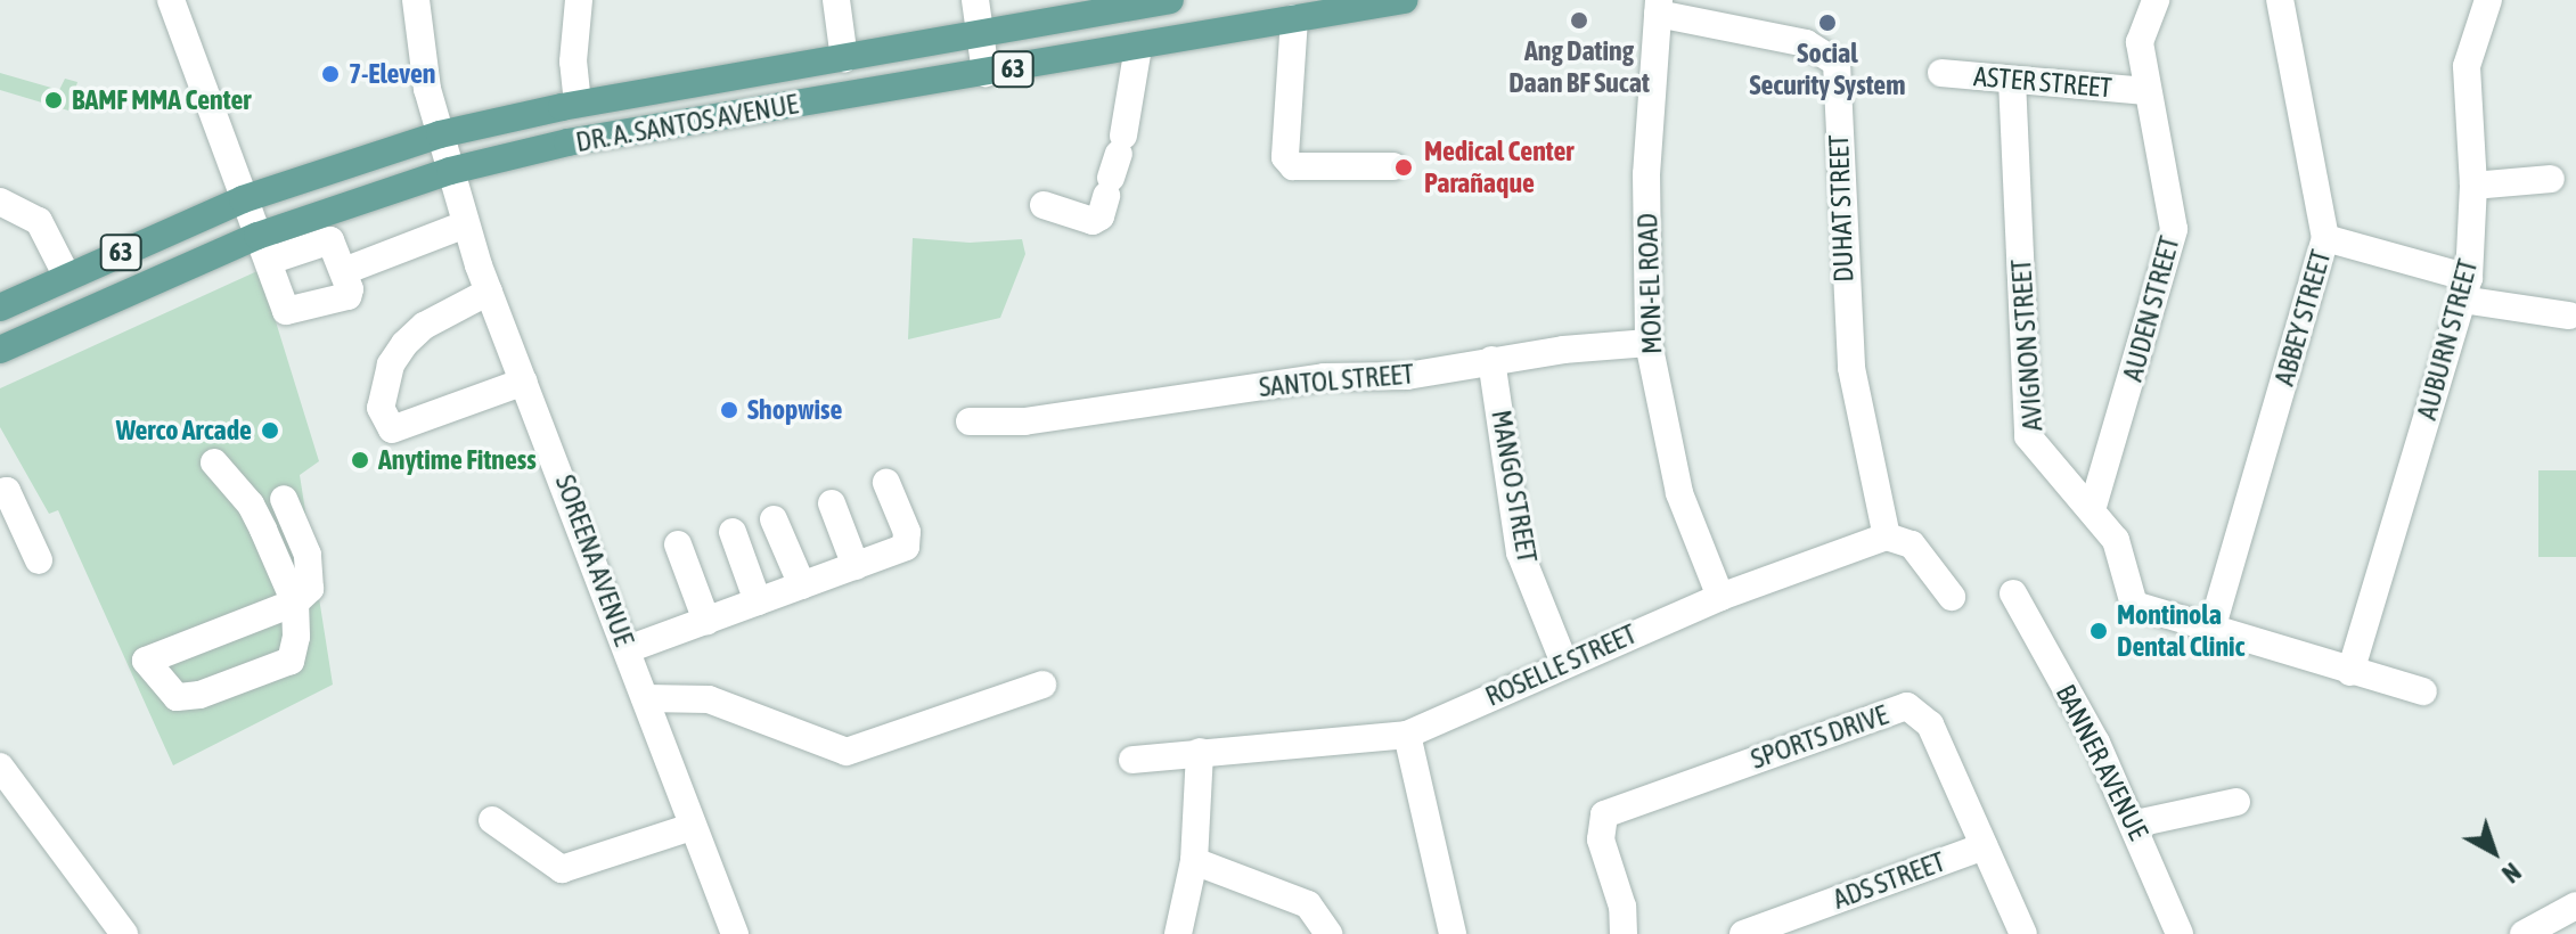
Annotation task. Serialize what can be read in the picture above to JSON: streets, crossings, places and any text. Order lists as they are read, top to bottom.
{
  "streets": {
    "main road": ["63", "DR. A. SANTOS AVENUE"],
    "street": [
      "ASTER STREET",
      "DUHAT STREET",
      "MON-EL ROAD",
      "AUDEN STREET",
      "ABBEY STREET",
      "AUBURN STREET",
      "AVIGNON STREET",
      "SANTOL STREET",
      "MANGO STREET",
      "SOREENA AVENUE",
      "ROSELLE STREET",
      "SPORTS DRIVE",
      "BANNER AVENUE",
      "ADS STREET"
    ]
  },
  "crossings": [
    ["ASTER STREET", "AUDEN STREET"],
    ["ASTER STREET", "AVIGNON STREET"],
    ["DR. A. SANTOS AVENUE", "SOREENA AVENUE"],
    ["DUHAT STREET", "MON-EL ROAD"],
    ["DUHAT STREET", "ROSELLE STREET"],
    ["MON-EL ROAD", "SANTOL STREET"],
    ["MON-EL ROAD", "ROSELLE STREET"],
    ["AUDEN STREET", "AVIGNON STREET"],
    ["ABBEY STREET", "AVIGNON STREET"],
    ["AUBURN STREET", "AVIGNON STREET"],
    ["SANTOL STREET", "MANGO STREET"],
    ["MANGO STREET", "ROSELLE STREET"],
    ["SPORTS DRIVE", "ADS STREET"]
  ],
  "places": [
    "Ang Dating Daan BF Sucat",
    "Social Security System",
    "7-Eleven",
    "BAMF MMA Center",
    "Medical Center Parañaque",
    "Shopwise",
    "Werco Arcade",
    "Anytime Fitness",
    "Montinola Dental Clinic"
  ],
  "north": "bottom right"
}
